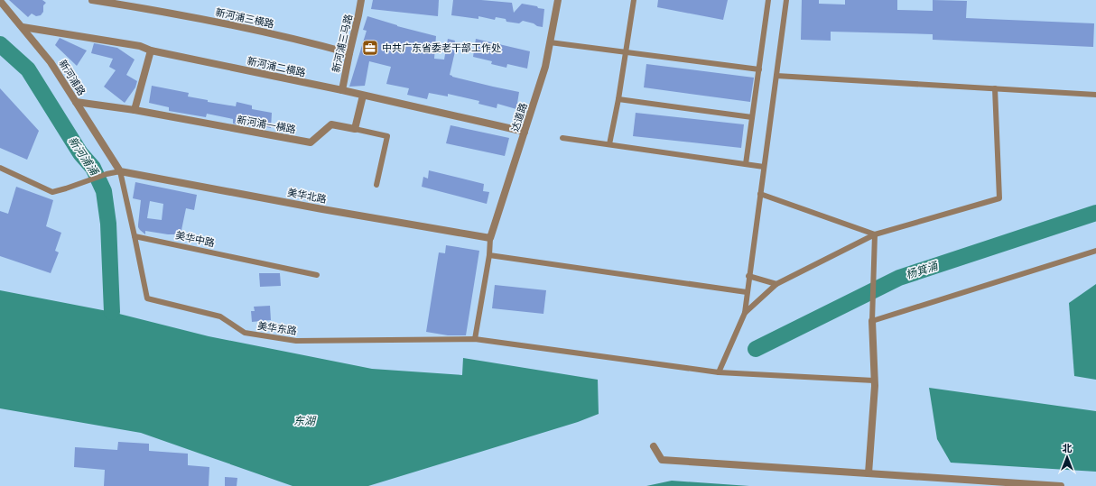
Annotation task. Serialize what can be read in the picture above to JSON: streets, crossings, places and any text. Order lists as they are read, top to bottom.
{
  "streets": {
    "street": [
      "新河浦三横路",
      "新河浦三马路",
      "新河浦二横路",
      "新河浦路",
      "达道路",
      "新河浦一横路",
      "美华北路"
    ],
    "lane": ["美华中路", "美华东路"]
  },
  "crossings": [
    ["新河浦三横路", "新河浦三马路"],
    ["新河浦三马路", "新河浦二横路"],
    ["新河浦二横路", "新河浦路"],
    ["新河浦二横路", "达道路"],
    ["新河浦路", "美华北路"],
    ["达道路", "美华北路"],
    ["美华中路", "美华东路"]
  ],
  "water": ["新河浦涌", "杨箕涌", "东湖"],
  "places": {
    "office": ["中共广东省委老干部工作处"]
  },
  "north": "top"
}
